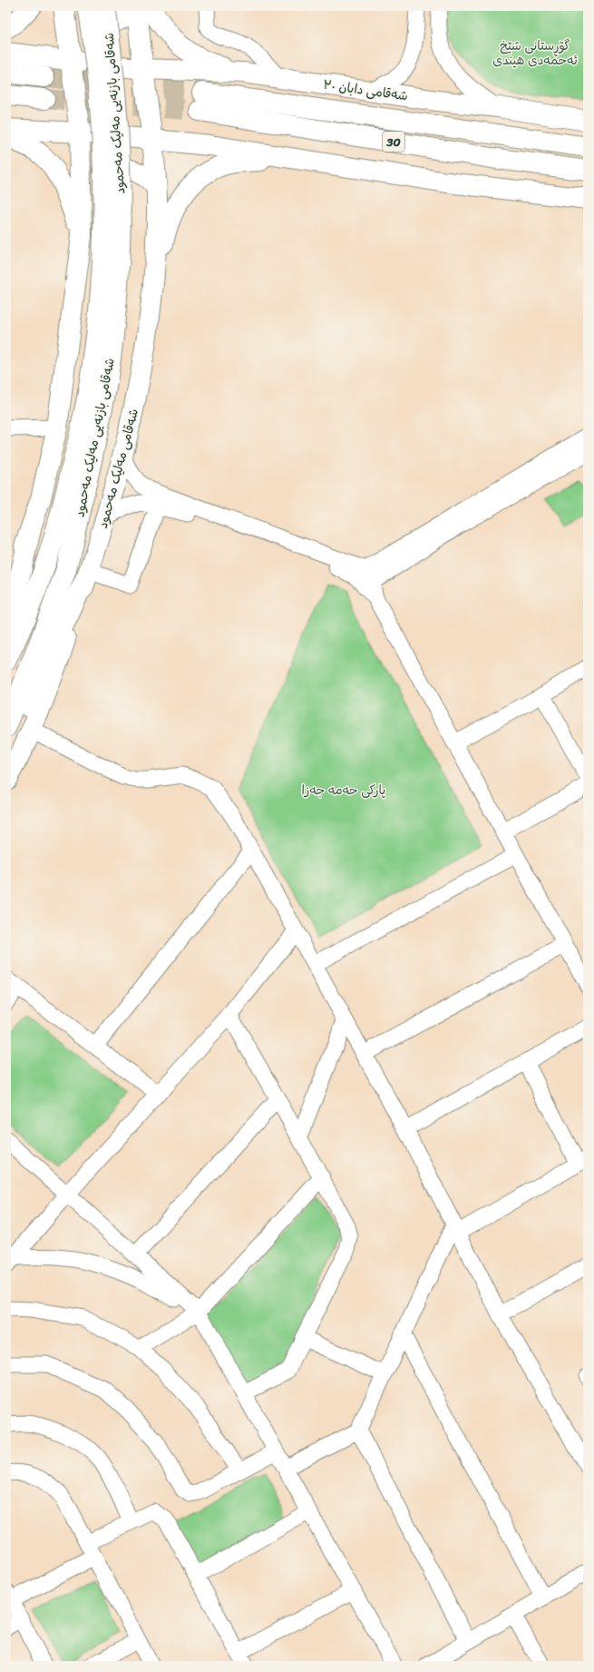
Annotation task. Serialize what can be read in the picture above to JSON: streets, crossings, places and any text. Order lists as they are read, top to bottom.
{
  "streets": {
    "main road": [
      "شەقامی دابان ٣٠",
      "شەقامی بازنەیی مەلیک مەحمود",
      "30",
      "شەقامی مەلیک مەحمود"
    ]
  },
  "crossings": [
    ["شەقامی دابان ٣٠", "شەقامی مەلیک مەحمود"]
  ],
  "parks": ["گۆڕستانی شێخ ئەحمەدی هیندی", "پارکی حەمە جەزا"]
}
